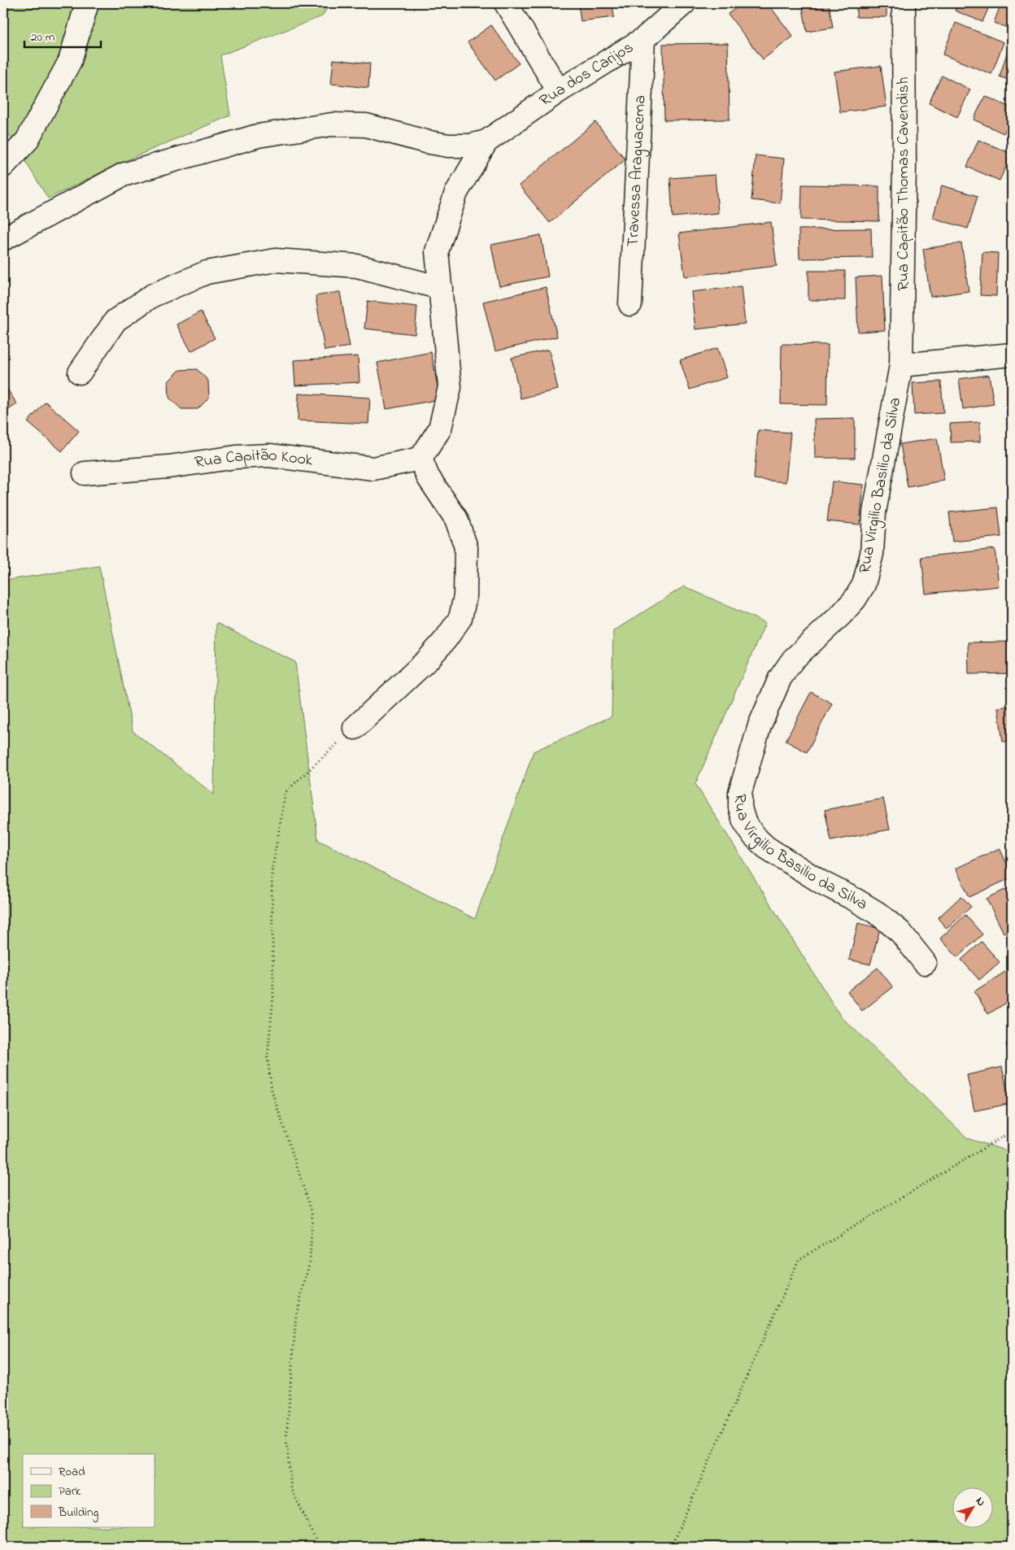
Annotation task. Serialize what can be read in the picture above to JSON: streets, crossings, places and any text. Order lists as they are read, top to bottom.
{
  "streets": {
    "street": [
      "Rua dos Carijos",
      "Travessa Araguacema",
      "Rua Capitão Thomas Cavendish",
      "Rua Capitão Kook",
      "Rua Virgilio Basilio da Silva"
    ]
  },
  "crossings": [
    ["Rua dos Carijos", "Travessa Araguacema"],
    ["Rua Capitão Thomas Cavendish", "Rua Virgilio Basilio da Silva"]
  ],
  "legend": ["Road", "Park", "Building"],
  "scale_bar": "20 m",
  "north": "top right"
}
